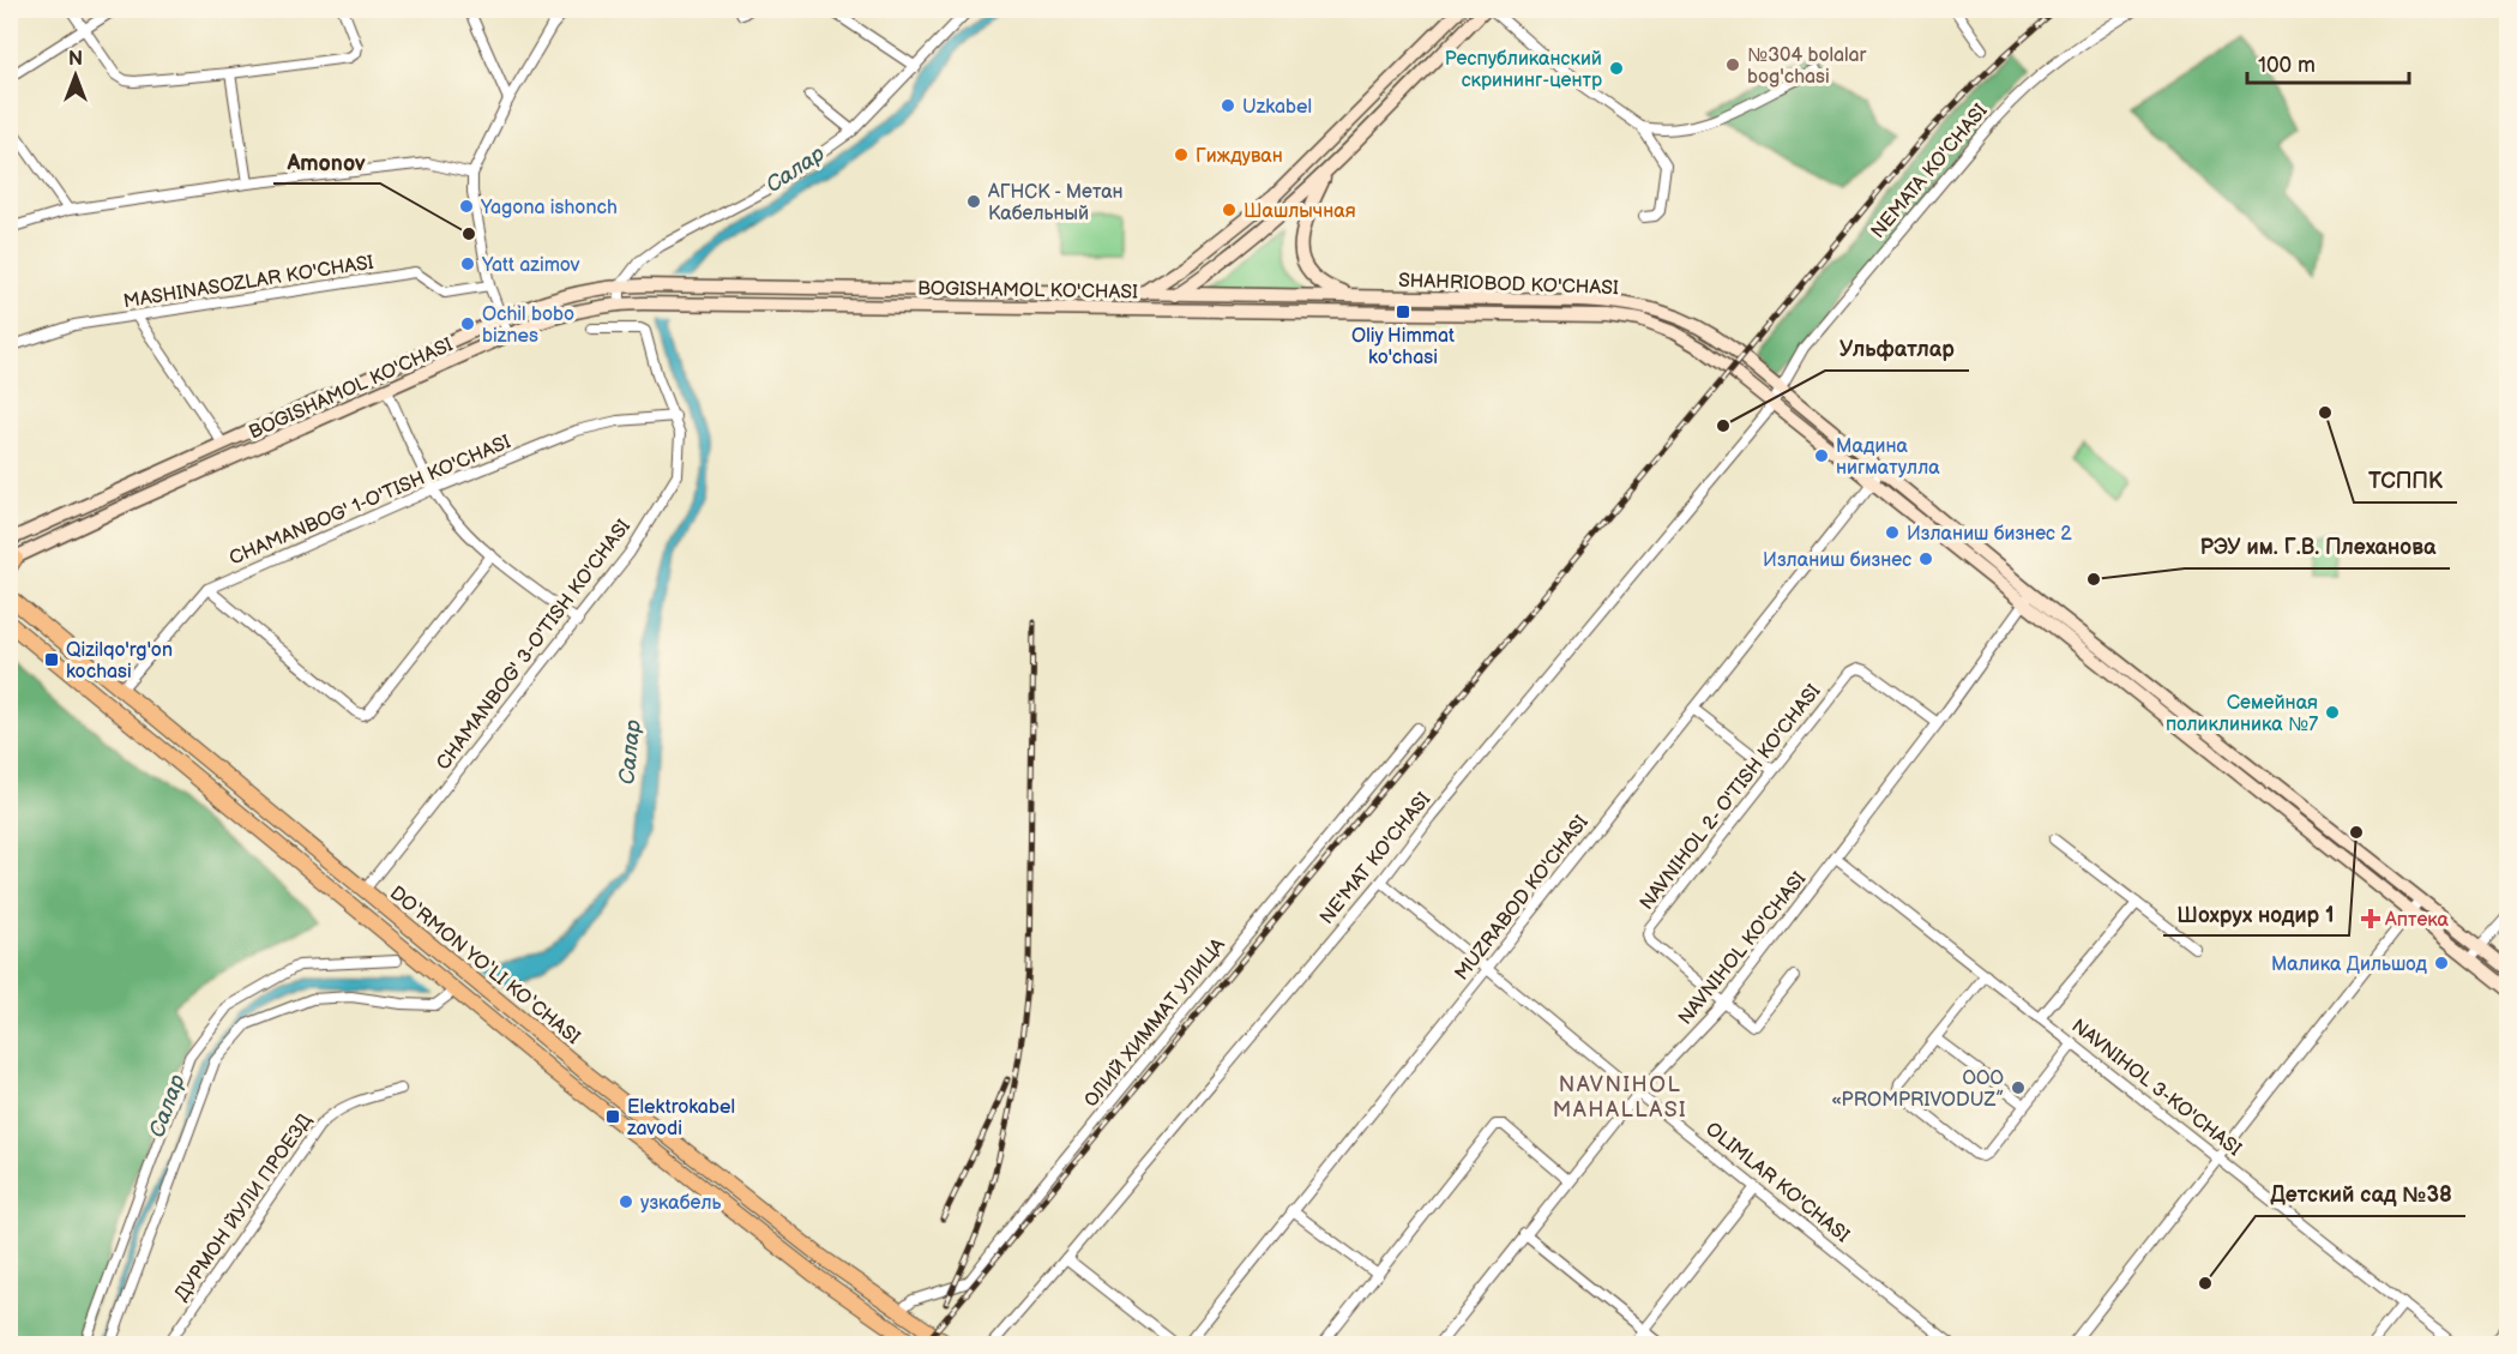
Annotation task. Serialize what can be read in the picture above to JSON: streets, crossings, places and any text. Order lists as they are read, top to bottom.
{
  "streets": {
    "main road": ["SHAHRIOBOD KO'CHASI", "BOGISHAMOL KO'CHASI", "DO‘RMON YO‘LI KO‘CHASI"],
    "street": [
      "NEMATA KO'CHASI",
      "MASHINASOZLAR KO'CHASI",
      "CHAMANBOG' 1-O'TISH KO'CHASI",
      "CHAMANBOG' 3-O'TISH KO'CHASI",
      "NAVNIHOL 2- O'TISH KO'CHASI",
      "NE'MAT KO'CHASI",
      "MUZRABOD KO'CHASI",
      "NAVNIHOL KO'CHASI",
      "ОЛИЙ ХИММАТ УЛИЦА",
      "NAVNIHOL 3-KO'CHASI",
      "OLIMLAR KO'CHASI",
      "ДУРМОН ЙУЛИ ПРОЕЗД"
    ]
  },
  "crossings": [
    ["NEMATA KO'CHASI", "SHAHRIOBOD KO'CHASI"],
    ["NEMATA KO'CHASI", "NE'MAT KO'CHASI"],
    ["SHAHRIOBOD KO'CHASI", "BOGISHAMOL KO'CHASI"],
    ["SHAHRIOBOD KO'CHASI", "NE'MAT KO'CHASI"],
    ["SHAHRIOBOD KO'CHASI", "MUZRABOD KO'CHASI"],
    ["SHAHRIOBOD KO'CHASI", "NAVNIHOL KO'CHASI"],
    ["CHAMANBOG' 1-O'TISH KO'CHASI", "CHAMANBOG' 3-O'TISH KO'CHASI"],
    ["CHAMANBOG' 1-O'TISH KO'CHASI", "DO‘RMON YO‘LI KO‘CHASI"],
    ["CHAMANBOG' 3-O'TISH KO'CHASI", "DO‘RMON YO‘LI KO‘CHASI"],
    ["NAVNIHOL 2- O'TISH KO'CHASI", "NAVNIHOL KO'CHASI"],
    ["NE'MAT KO'CHASI", "OLIMLAR KO'CHASI"],
    ["MUZRABOD KO'CHASI", "OLIMLAR KO'CHASI"],
    ["NAVNIHOL KO'CHASI", "NAVNIHOL 3-KO'CHASI"],
    ["NAVNIHOL KO'CHASI", "OLIMLAR KO'CHASI"],
    ["DO‘RMON YO‘LI KO‘CHASI", "ОЛИЙ ХИММАТ УЛИЦА"]
  ],
  "districts": ["NAVNIHOL MAHALLASI"],
  "water": ["Салар"],
  "places": {
    "other": [
      "№304 bolalar bog'chasi",
      "Республиканский скрининг-центр",
      "Uzkabel",
      "Гиждуван",
      "АГНСК - Метан Кабельный",
      "Yagona ishonch",
      "Шашлычная",
      "Amonov",
      "Yatt azimov",
      "Ochil bobo biznes",
      "ТСППК",
      "Ульфатлар",
      "Мадина нигматулла",
      "Изланиш бизнес 2",
      "Изланиш бизнес",
      "РЭУ им. Г.В. Плеханова",
      "Cемейная поликлиника №7",
      "Шохрух нодир 1",
      "Малика Дильшод",
      "ООО «PROMPRIVODUZ”",
      "узкабель",
      "Детский сад №38"
    ],
    "transit": ["Oliy Himmat ko'chasi", "Qizilqo'rg'on kochasi", "Elektrokabel zavodi"],
    "health": ["Аптека"]
  },
  "scale_bar": "100 m",
  "north": "top"
}
